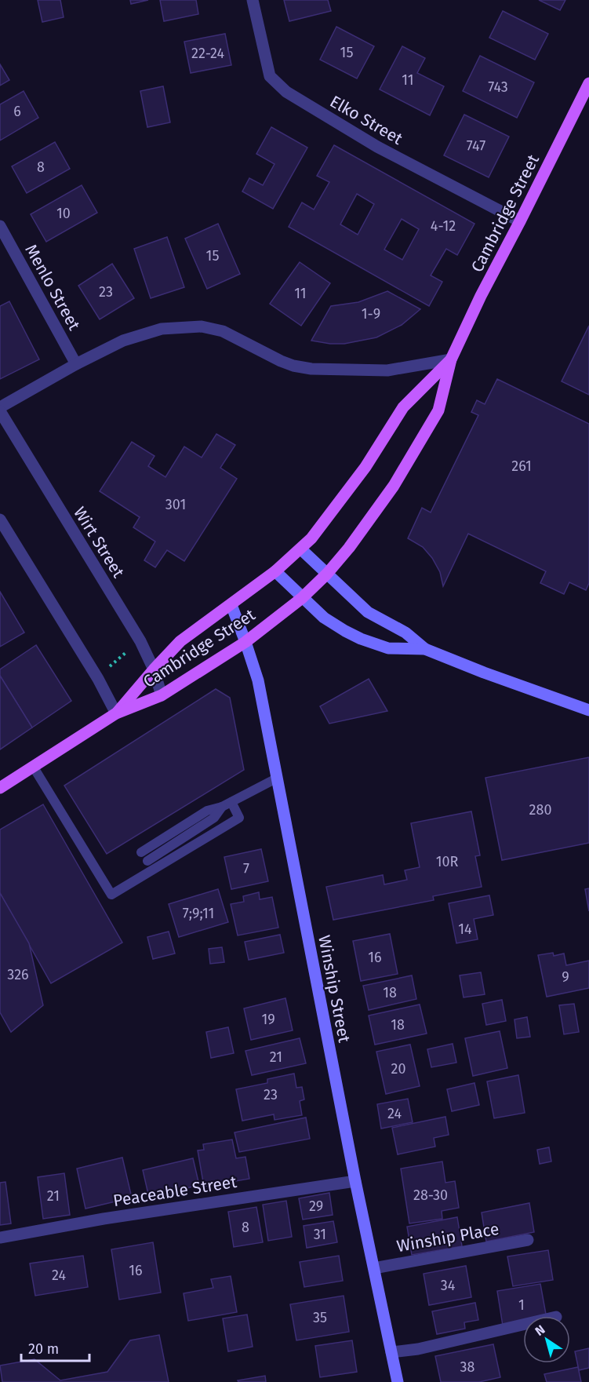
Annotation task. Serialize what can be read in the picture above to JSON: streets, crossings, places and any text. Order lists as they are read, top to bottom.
{
  "streets": {
    "main road": ["Cambridge Street", "Winship Street"],
    "street": [
      "Elko Street",
      "Menlo Street",
      "Wirt Street",
      "Peaceable Street",
      "Winship Place"
    ]
  },
  "crossings": [
    ["Elko Street", "Cambridge Street"],
    ["Cambridge Street", "Wirt Street"],
    ["Cambridge Street", "Winship Street"],
    ["Winship Street", "Peaceable Street"],
    ["Winship Street", "Winship Place"]
  ],
  "house_numbers": [
    "15",
    "22-24",
    "11",
    "743",
    "6",
    "747",
    "8",
    "10",
    "4-12",
    "15",
    "23",
    "11",
    "1-9",
    "261",
    "301",
    "280",
    "10R",
    "7",
    "7;9;11",
    "14",
    "16",
    "326",
    "9",
    "18",
    "19",
    "18",
    "21",
    "20",
    "23",
    "24",
    "28-30",
    "21",
    "29",
    "8",
    "31",
    "16",
    "24",
    "34",
    "1",
    "35",
    "38"
  ],
  "scale_bar": "20 m",
  "north": "top left"
}
